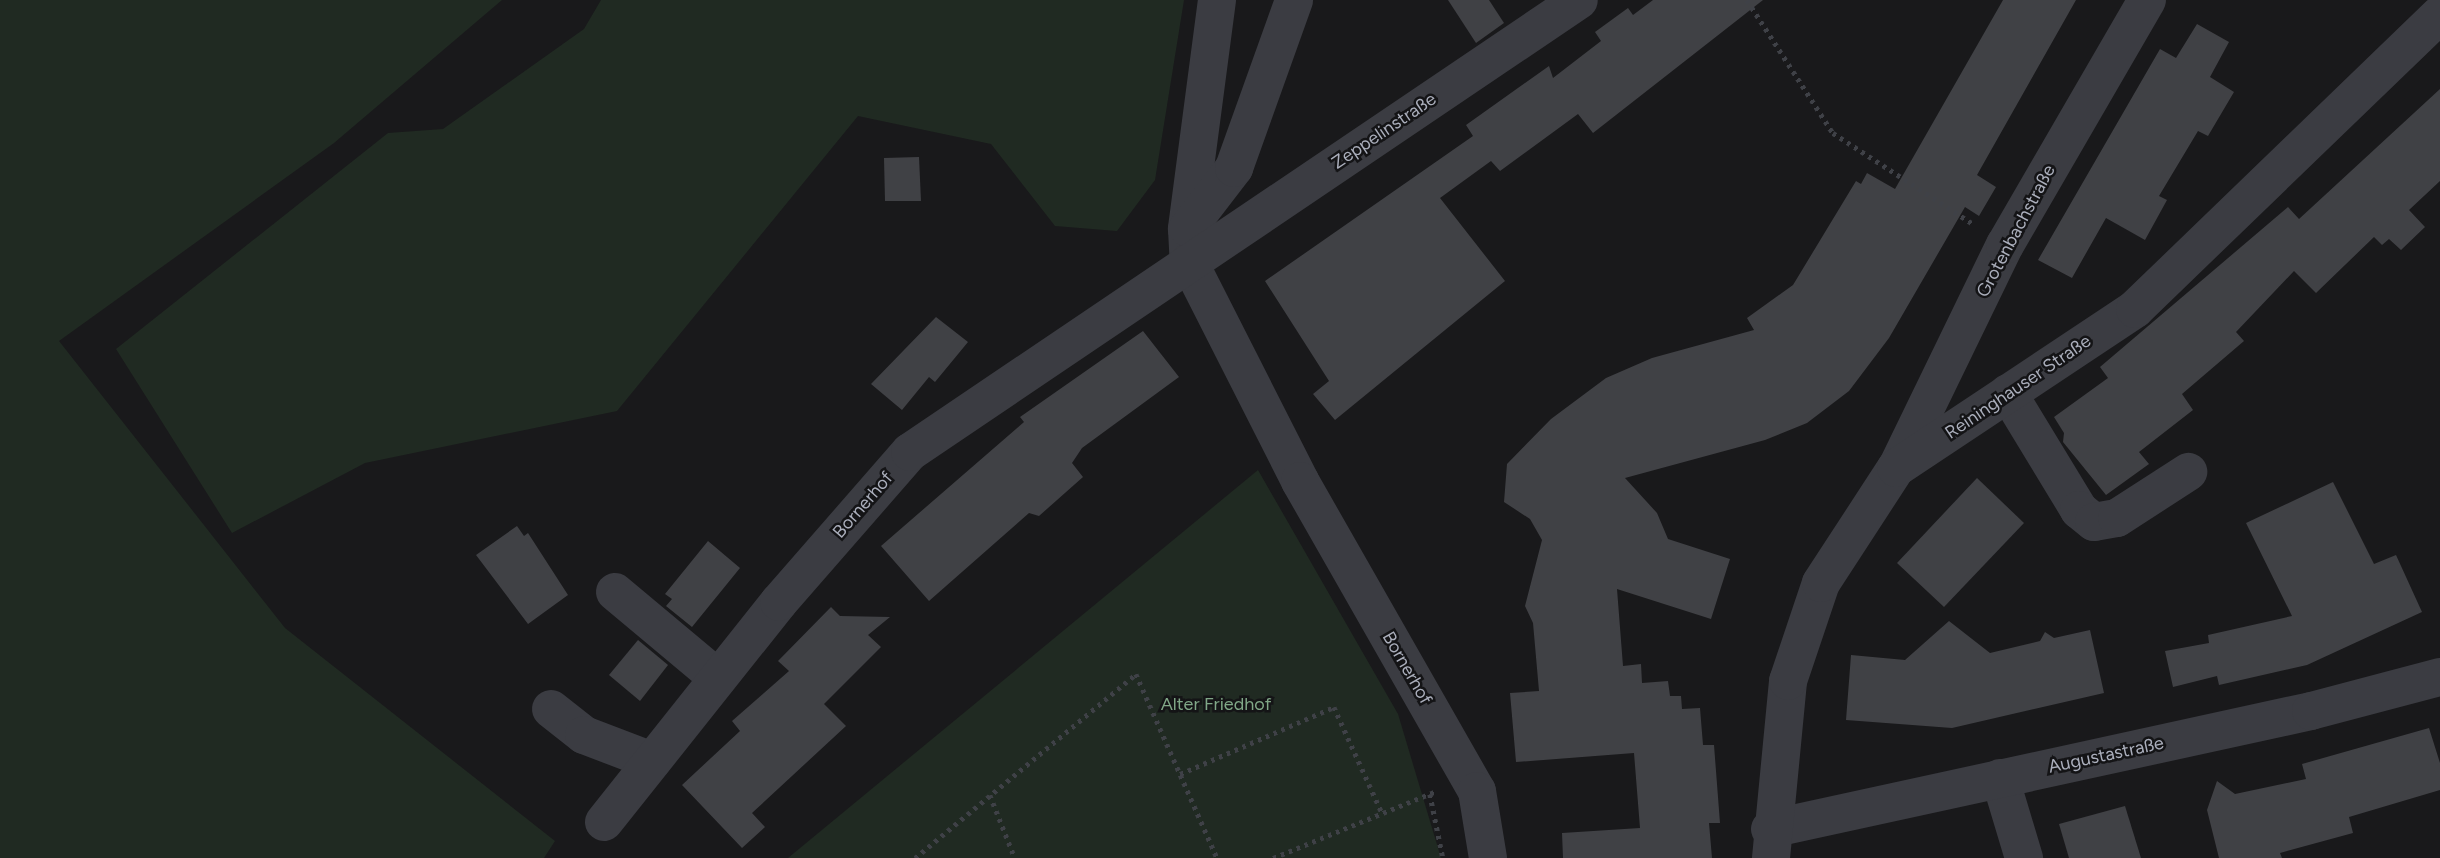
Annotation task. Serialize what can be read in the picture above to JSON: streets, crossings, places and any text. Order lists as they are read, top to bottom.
{
  "streets": {
    "street": [
      "Zeppelinstraße",
      "Grotenbachstraße",
      "Reininghauser Straße",
      "Bornerhof",
      "Augustastraße"
    ]
  },
  "crossings": [
    ["Zeppelinstraße", "Bornerhof"],
    ["Grotenbachstraße", "Reininghauser Straße"],
    ["Reininghauser Straße", "Augustastraße"]
  ],
  "parks": ["Alter Friedhof"]
}
